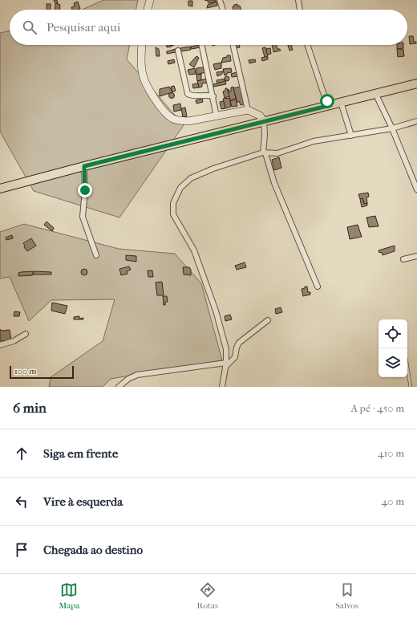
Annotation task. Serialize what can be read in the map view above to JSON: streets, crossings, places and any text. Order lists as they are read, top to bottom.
{
  "scale_bar": "100 m",
  "page": {
    "search": "Pesquisar aqui",
    "scale": "100 m",
    "heading": ["6 min", "A pé · 450 m"],
    "list": [
      ["Siga em frente", "410 m"],
      ["Vire à esquerda", "40 m"],
      "Chegada ao destino"
    ],
    "nav": ["Mapa", "Rotas", "Salvos"]
  }
}
